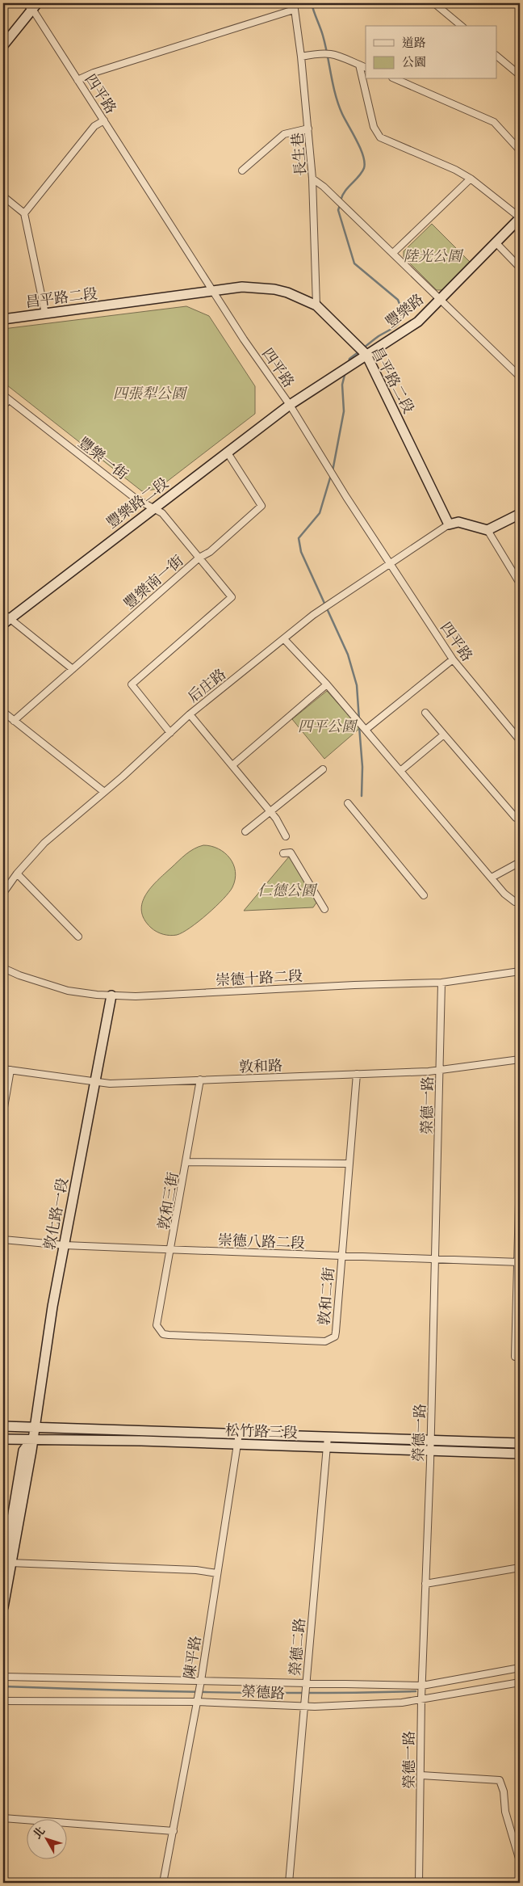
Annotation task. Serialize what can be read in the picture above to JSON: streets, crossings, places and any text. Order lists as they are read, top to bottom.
{
  "streets": {
    "street": [
      "四平路",
      "長生巷",
      "昌平路二段",
      "豐樂路",
      "豐樂一街",
      "豐樂路二段",
      "豐樂南一街",
      "后庄路",
      "崇德十路二段",
      "敦和路",
      "榮德一路",
      "敦和三街",
      "敦化路一段",
      "崇德八路二段",
      "敦和二街",
      "松竹路三段",
      "榮德二路",
      "陳平路",
      "榮德路"
    ]
  },
  "crossings": [
    ["四平路", "昌平路二段"],
    ["四平路", "豐樂路"],
    ["四平路", "豐樂路二段"],
    ["四平路", "后庄路"],
    ["長生巷", "昌平路二段"],
    ["昌平路二段", "豐樂路"],
    ["昌平路二段", "后庄路"],
    ["豐樂路", "豐樂路二段"],
    ["豐樂一街", "豐樂路二段"],
    ["豐樂一街", "豐樂南一街"],
    ["豐樂一街", "后庄路"],
    ["豐樂路二段", "豐樂南一街"],
    ["崇德十路二段", "榮德一路"],
    ["崇德十路二段", "敦化路一段"],
    ["敦和路", "榮德一路"],
    ["敦和路", "敦和三街"],
    ["敦和路", "敦化路一段"],
    ["敦和路", "敦和二街"],
    ["榮德一路", "崇德八路二段"],
    ["榮德一路", "松竹路三段"],
    ["榮德一路", "榮德路"],
    ["敦和三街", "崇德八路二段"],
    ["敦和三街", "敦和二街"],
    ["敦化路一段", "崇德八路二段"],
    ["敦化路一段", "松竹路三段"],
    ["崇德八路二段", "敦和二街"],
    ["松竹路三段", "榮德二路"],
    ["松竹路三段", "陳平路"],
    ["榮德二路", "榮德路"],
    ["陳平路", "榮德路"]
  ],
  "parks": [
    "陸光公園",
    "四張犁公園",
    "四平公園",
    "仁德公園"
  ],
  "legend": ["道路", "公園"],
  "north": "top left"
}
